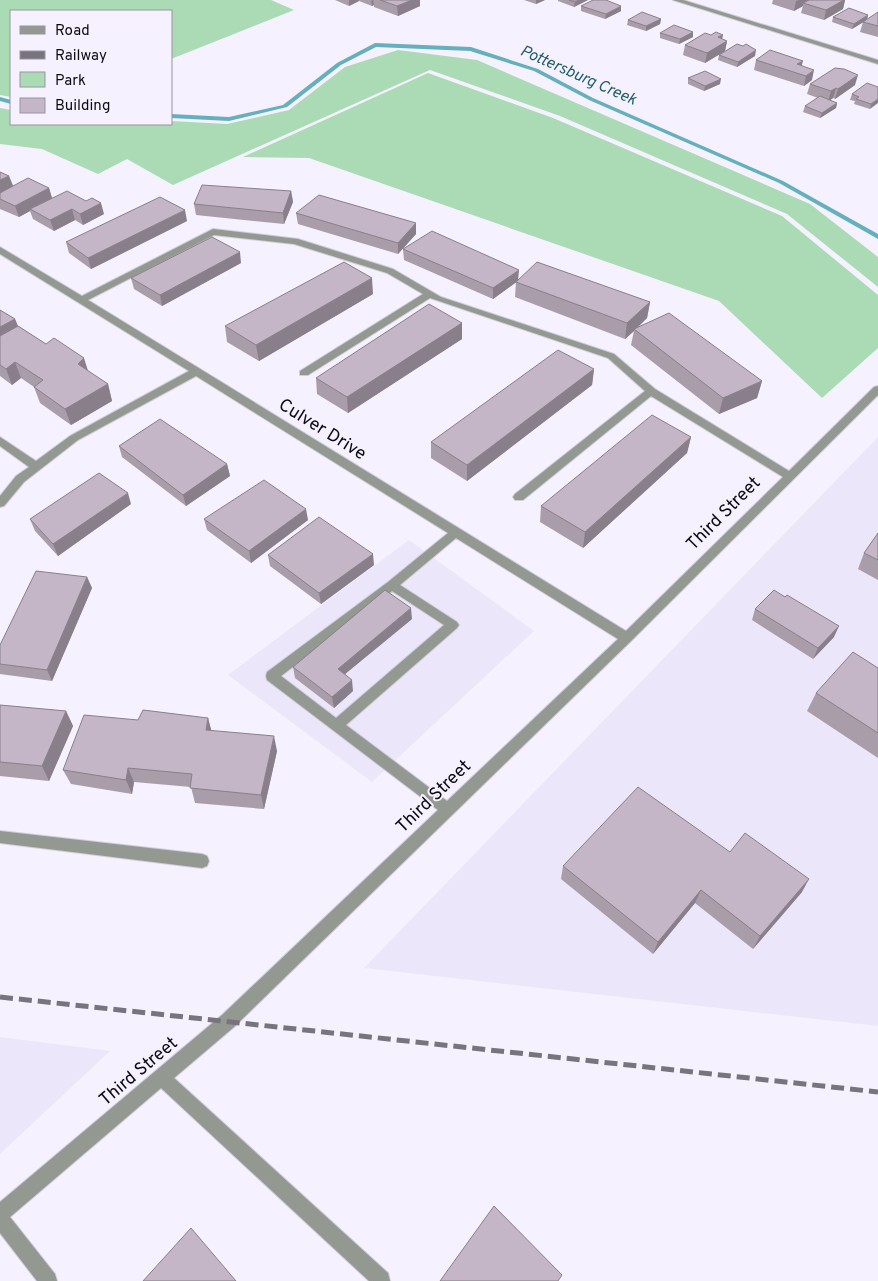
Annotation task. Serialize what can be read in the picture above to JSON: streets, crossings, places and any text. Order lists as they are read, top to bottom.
{
  "streets": {
    "street": ["Culver Drive", "Third Street"]
  },
  "crossings": [
    ["Culver Drive", "Third Street"]
  ],
  "water": ["Pottersburg Creek"],
  "legend": [
    "Road",
    "Railway",
    "Park",
    "Building"
  ]
}
